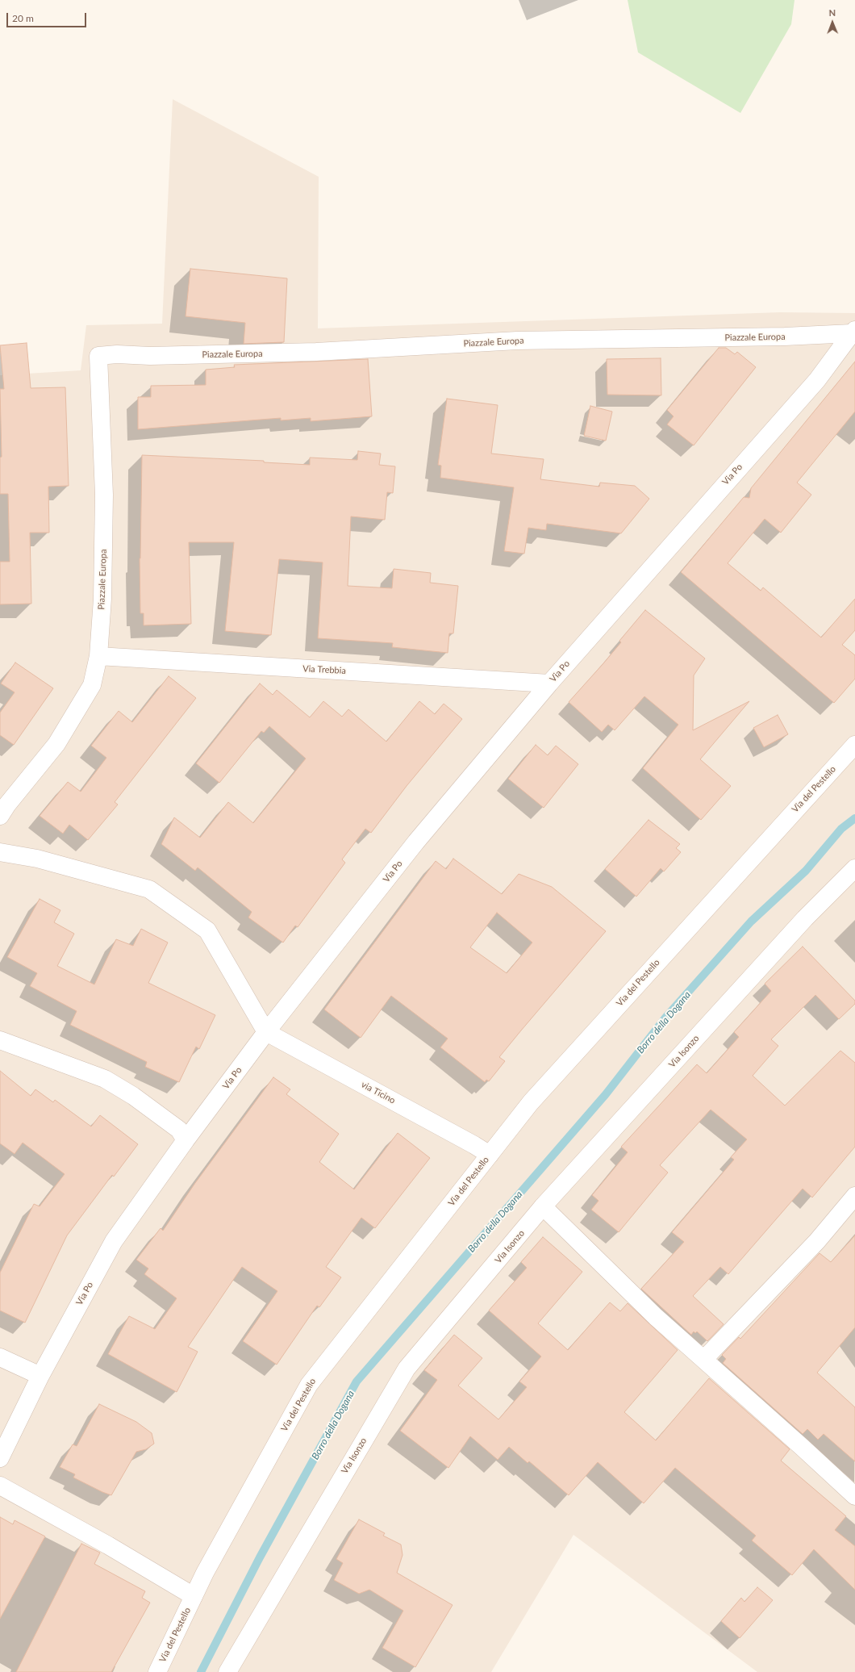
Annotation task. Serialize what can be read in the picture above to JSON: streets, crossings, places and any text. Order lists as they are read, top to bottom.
{
  "streets": {
    "street": [
      "Piazzale Europa",
      "Via Po",
      "Via Trebbia",
      "Via del Pestello",
      "Via Isonzo",
      "via Ticino"
    ]
  },
  "crossings": [
    ["Piazzale Europa", "Via Po"],
    ["Piazzale Europa", "Via Trebbia"],
    ["Via Po", "Via Trebbia"],
    ["Via Po", "via Ticino"],
    ["Via del Pestello", "via Ticino"]
  ],
  "water": ["Borro della Dogana"],
  "scale_bar": "20 m",
  "north": "top"
}
